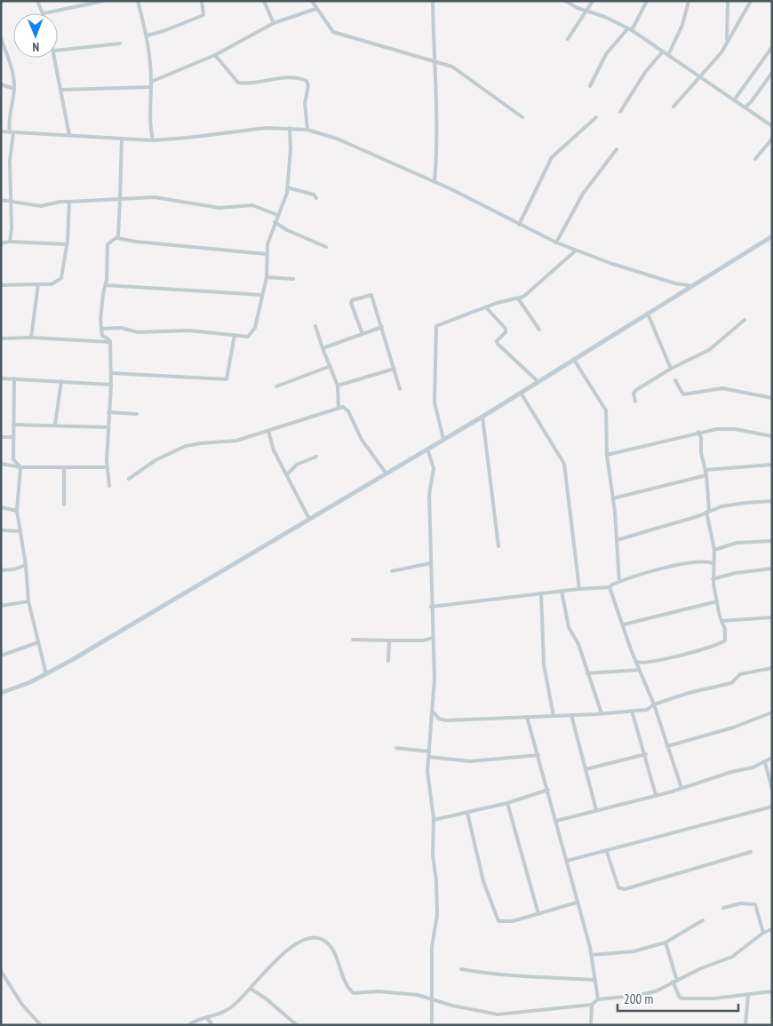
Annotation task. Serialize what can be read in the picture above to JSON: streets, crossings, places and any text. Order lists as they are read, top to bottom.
{
  "scale_bar": "200 m",
  "north": "bottom"
}
